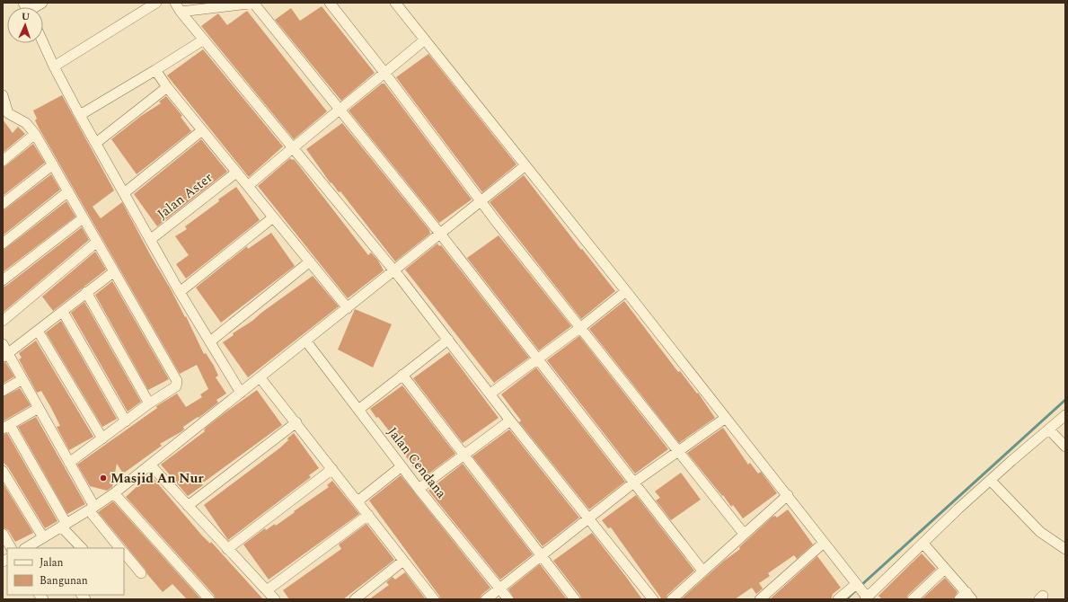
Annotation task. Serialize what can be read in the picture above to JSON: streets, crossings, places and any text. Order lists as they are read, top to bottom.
{
  "streets": {
    "street": ["Jalan Aster", "Jalan Cendana"]
  },
  "places": ["Masjid An Nur"],
  "legend": ["Jalan", "Bangunan"],
  "north": "top"
}
